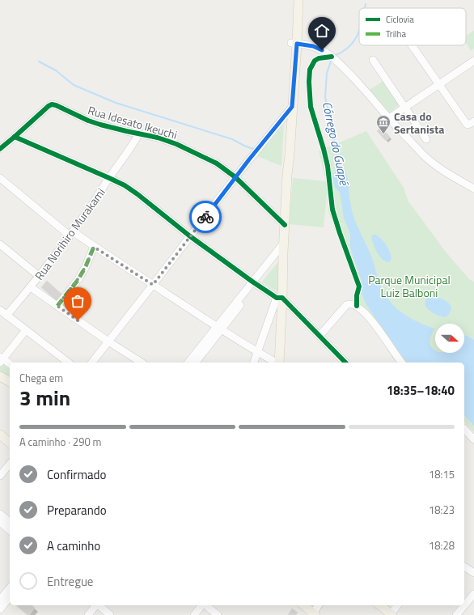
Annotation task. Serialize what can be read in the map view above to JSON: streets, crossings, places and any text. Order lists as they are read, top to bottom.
{
  "streets": {
    "street": ["Rua Idesato Ikeuchi", "Rua Norihiro Murakami"]
  },
  "crossings": [
    ["Rua Idesato Ikeuchi", "Rua Norihiro Murakami"]
  ],
  "water": ["Córrego do Guapé"],
  "parks": ["Parque Municipal Luiz Balboni"],
  "places": {
    "museum": ["Casa do Sertanista"]
  },
  "legend": ["Ciclovia", "Trilha"],
  "north": "right",
  "page": {
    "heading": ["3 min", "Chega em", "18:35–18:40"],
    "bar": "A caminho · 290 m",
    "list": [
      ["Confirmado", "18:15"],
      ["Preparando", "18:23"],
      ["A caminho", "18:28"],
      "Entregue"
    ]
  }
}
